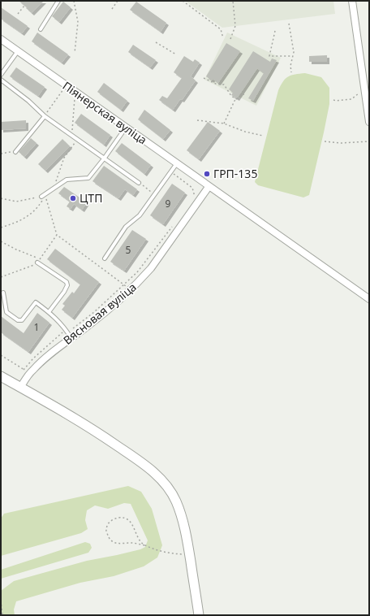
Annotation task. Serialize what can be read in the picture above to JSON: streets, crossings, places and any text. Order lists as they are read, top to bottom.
{
  "streets": {
    "street": ["Піянерская вуліца", "Вясновая вуліца"]
  },
  "crossings": [
    ["Піянерская вуліца", "Вясновая вуліца"]
  ],
  "places": ["ГРП-135", "ЦТП"],
  "house_numbers": ["9", "5", "1"]
}
